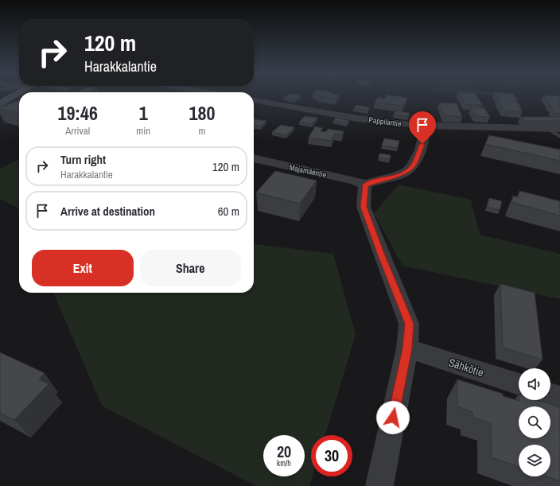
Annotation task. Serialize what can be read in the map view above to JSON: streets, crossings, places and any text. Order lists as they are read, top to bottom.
{
  "streets": {
    "street": ["Pappilantie", "Majamäentie", "Sähkötie"]
  },
  "page": {
    "turn": ["120 m", "Harakkalantie"],
    "eta": [
      "19:46",
      "Arrival",
      "1",
      "min",
      "180",
      "m"
    ],
    "list": [
      {
        "name": "Turn right",
        "note": "Harakkalantie",
        "value": "120 m"
      },
      {
        "name": "Arrive at destination",
        "value": "60 m"
      }
    ],
    "buttons": ["Exit", "Share"],
    "speed": "20 km/h",
    "limit": "30"
  }
}
